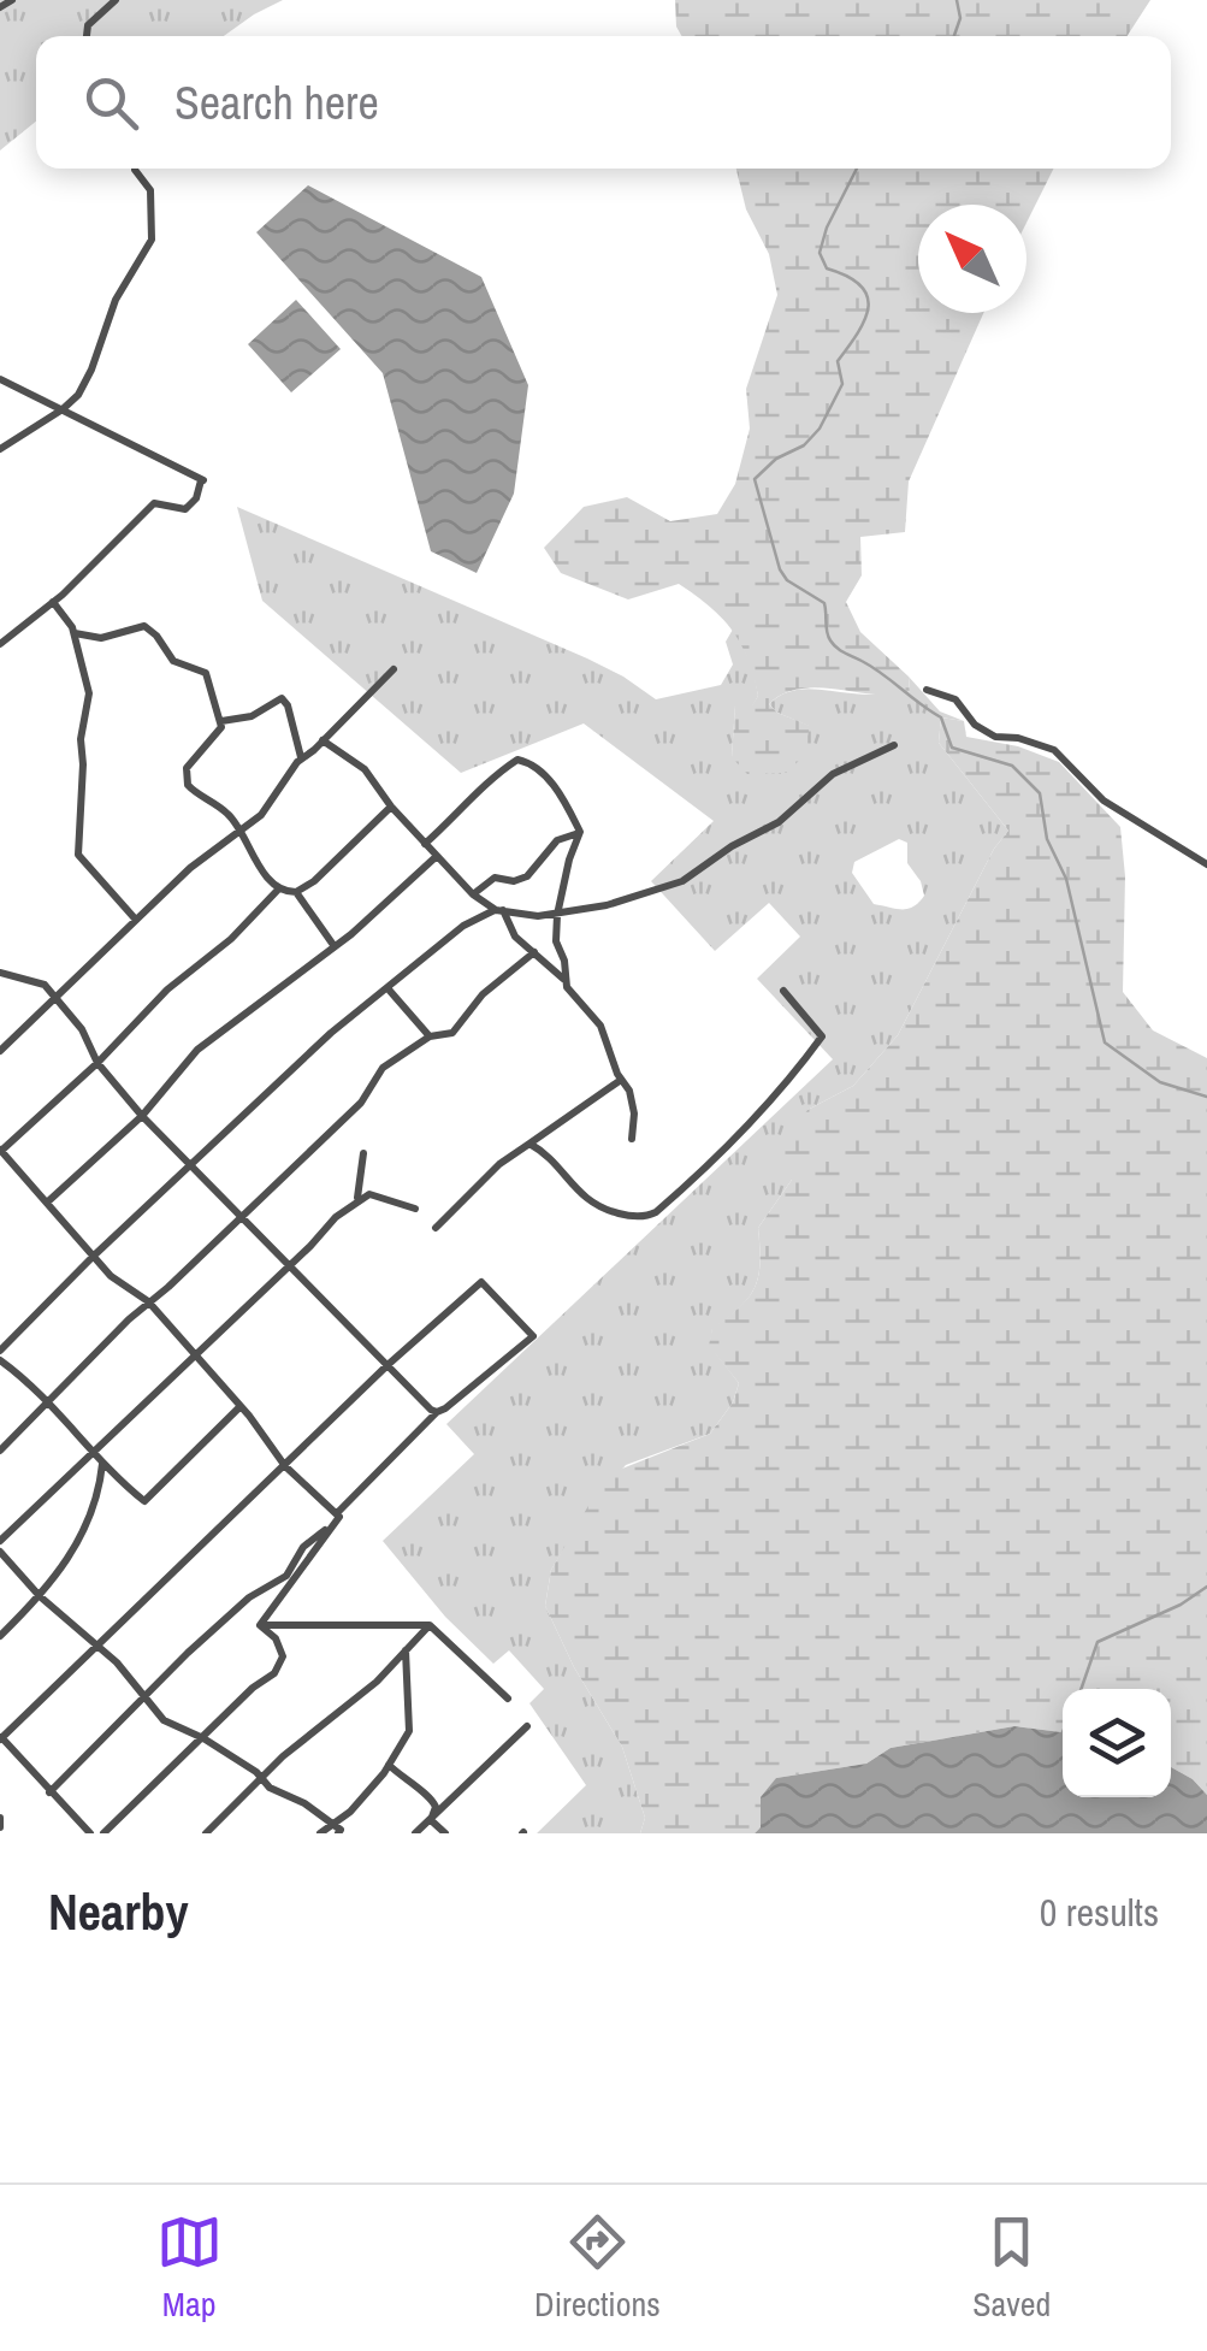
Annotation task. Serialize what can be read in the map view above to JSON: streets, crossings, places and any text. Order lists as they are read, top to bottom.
{
  "north": "top left",
  "page": {
    "search": "Search here",
    "heading": ["Nearby", "0 results"],
    "nav": ["Map", "Directions", "Saved"]
  }
}
